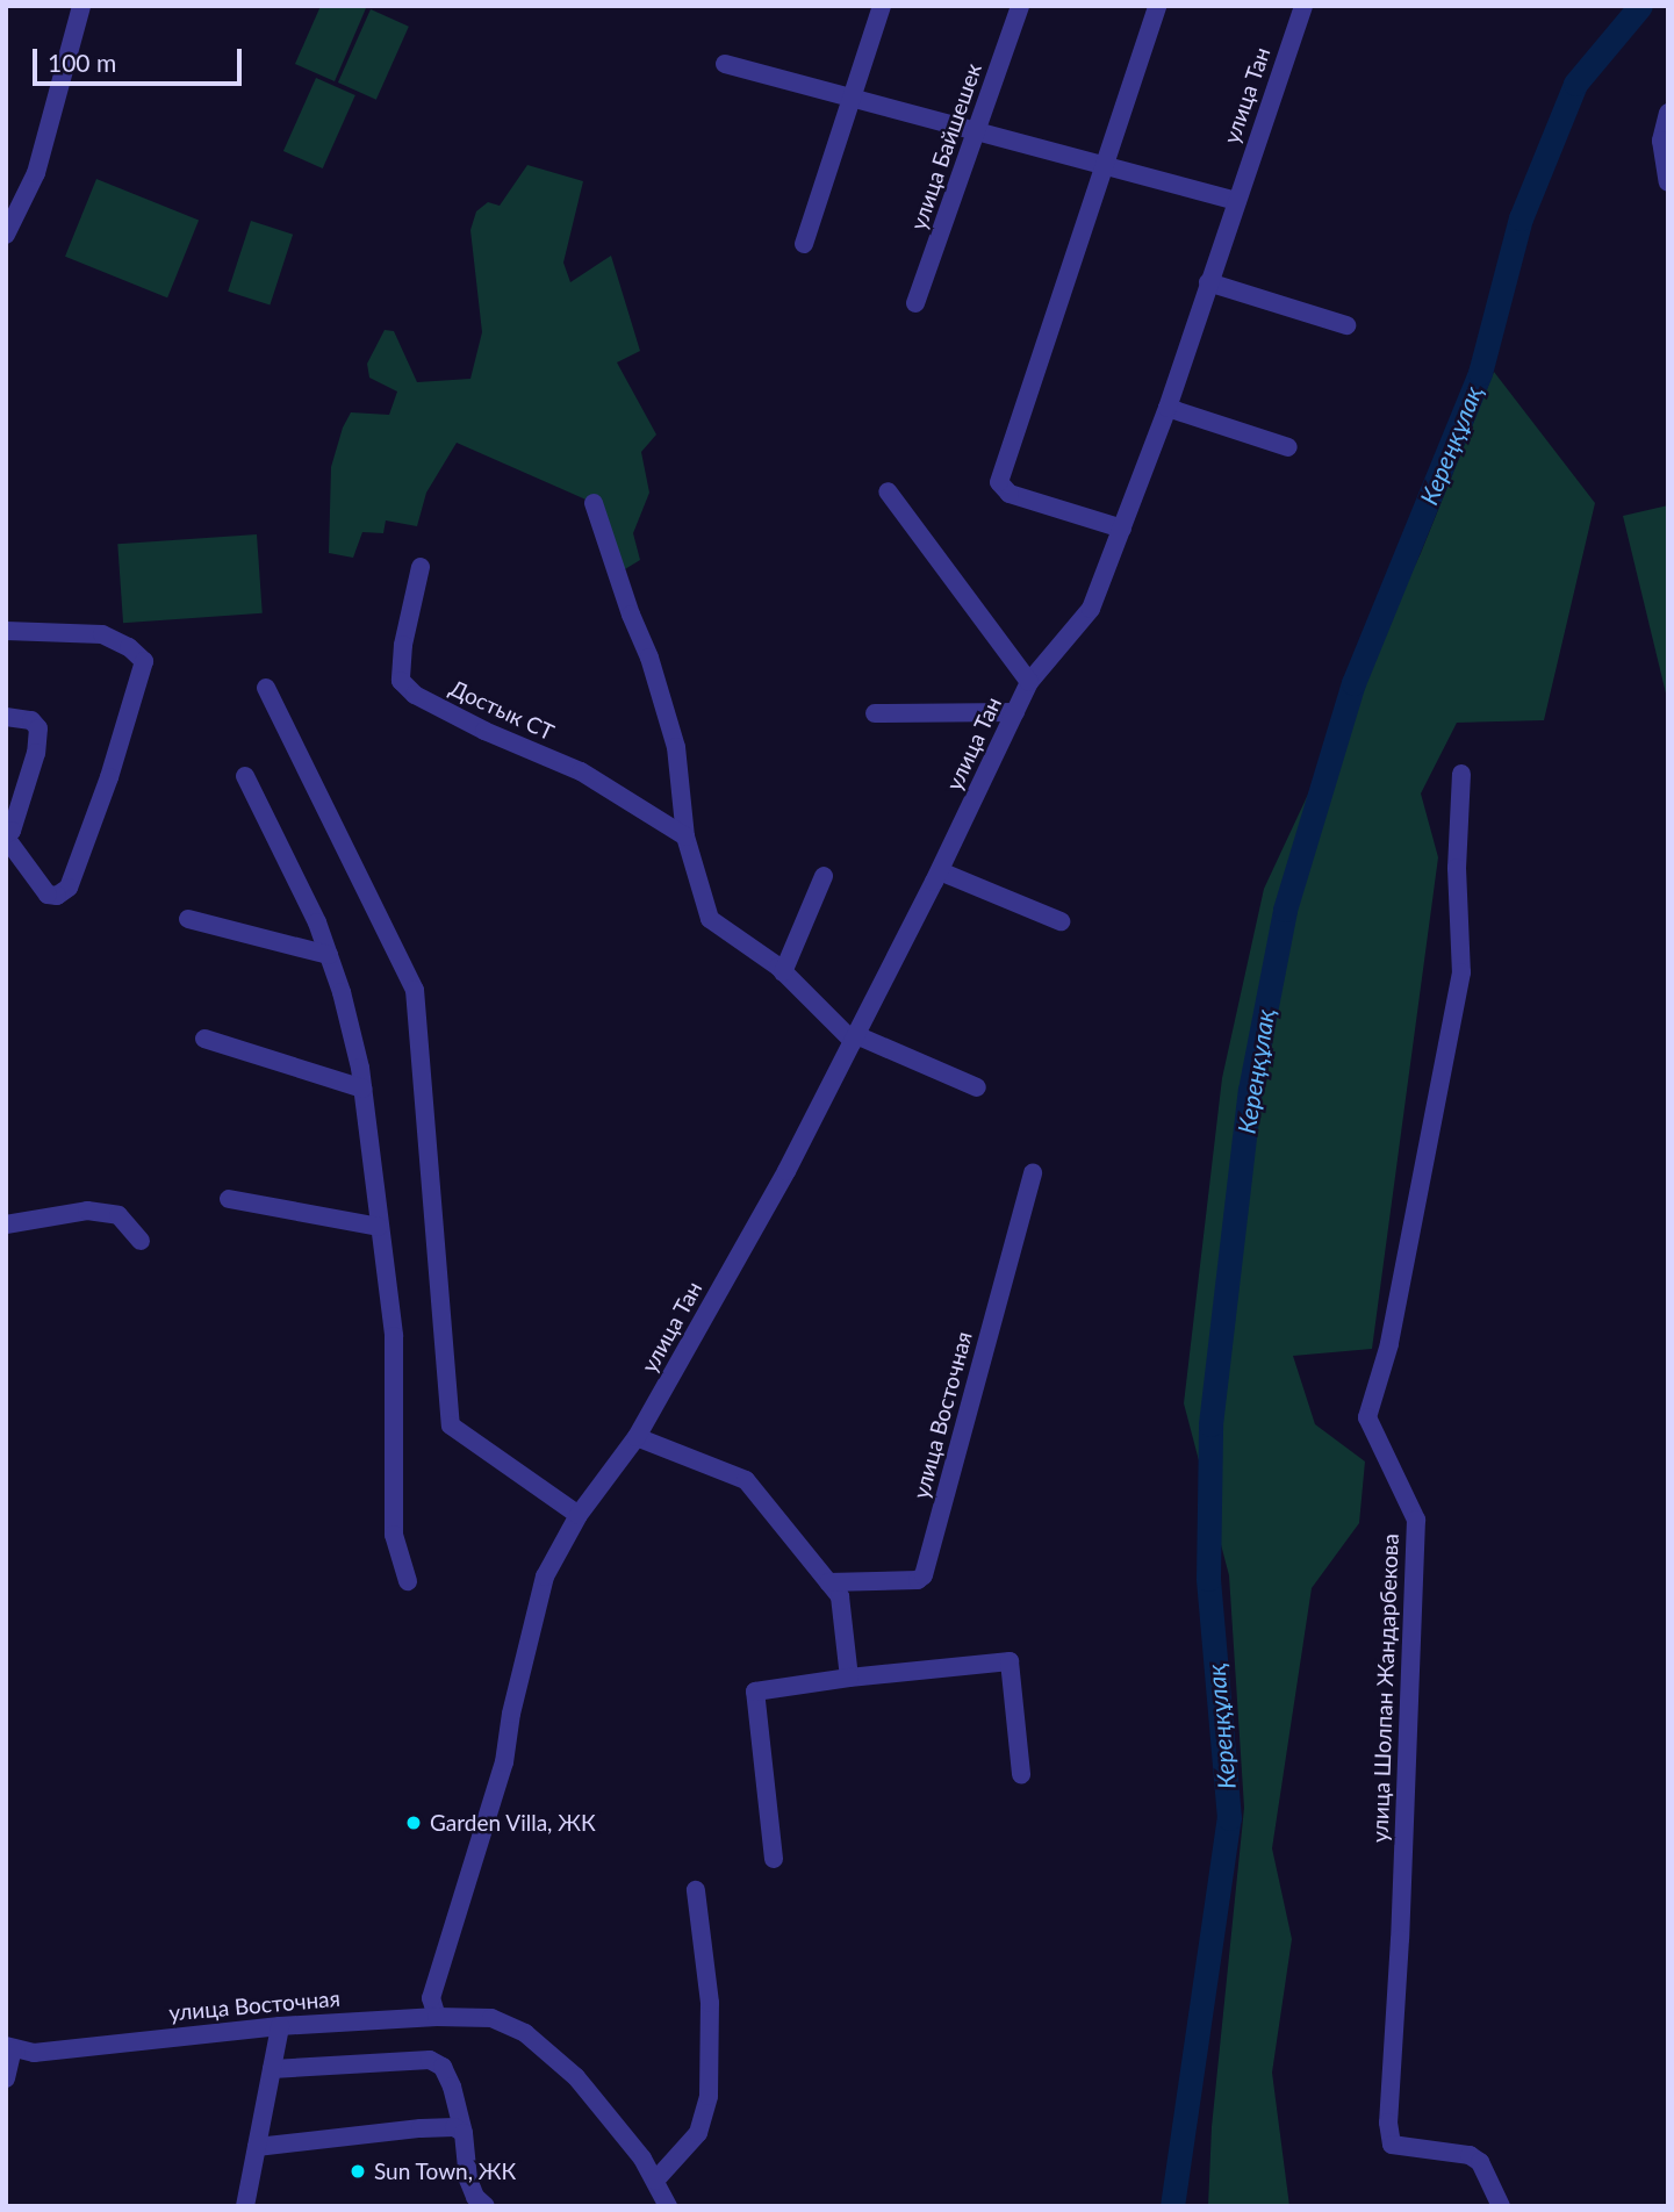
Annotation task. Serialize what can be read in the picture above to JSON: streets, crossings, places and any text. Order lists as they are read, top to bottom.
{
  "streets": {
    "street": [
      "улица Тан",
      "улица Байшешек",
      "Достык СТ",
      "улица Восточная",
      "улица Шолпан Жандарбекова"
    ]
  },
  "crossings": [
    ["улица Тан", "улица Восточная"]
  ],
  "water": ["Кереңқұлақ"],
  "places": ["Garden Villa, ЖК", "Sun Town, ЖК"],
  "scale_bar": "100 m"
}
